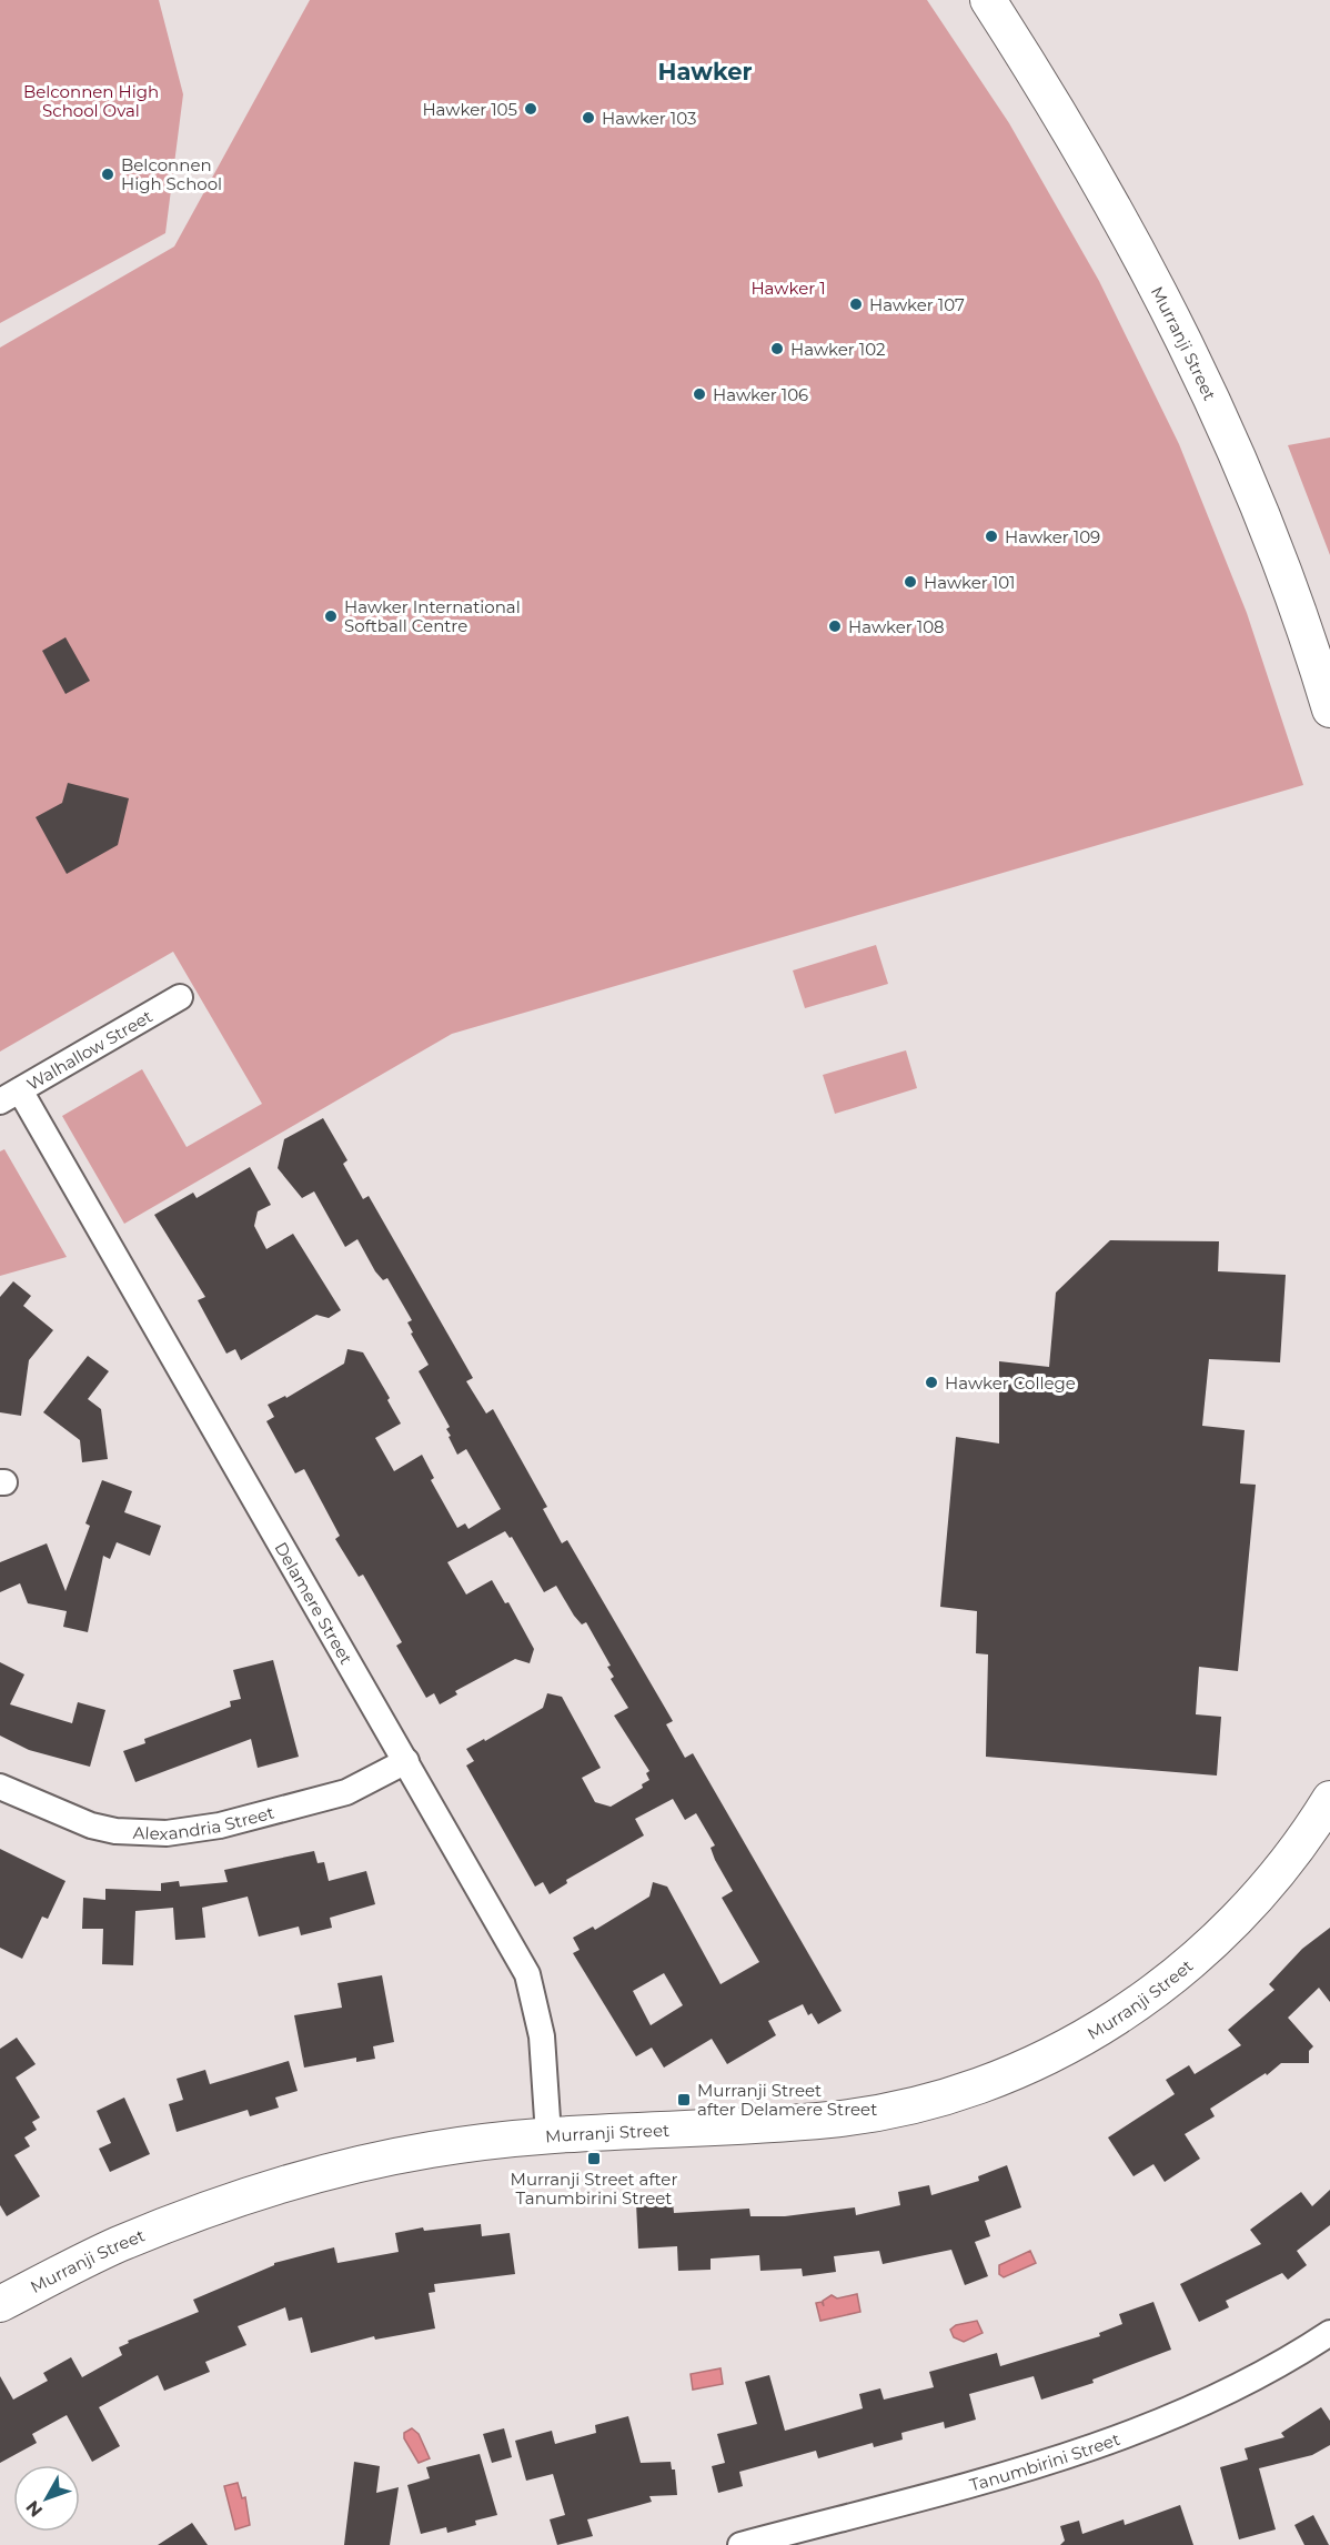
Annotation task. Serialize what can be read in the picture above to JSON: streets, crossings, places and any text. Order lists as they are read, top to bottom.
{
  "streets": {
    "street": [
      "Murranji Street",
      "Walhallow Street",
      "Delamere Street",
      "Alexandria Street",
      "Tanumbirini Street"
    ]
  },
  "crossings": [
    ["Murranji Street", "Delamere Street"],
    ["Walhallow Street", "Delamere Street"],
    ["Delamere Street", "Alexandria Street"]
  ],
  "districts": ["Hawker"],
  "parks": ["Belconnen High School Oval", "Hawker 1"],
  "places": {
    "other": [
      "Hawker 105",
      "Hawker 103",
      "Belconnen High School",
      "Hawker 107",
      "Hawker 102",
      "Hawker 106",
      "Hawker 109",
      "Hawker 101",
      "Hawker International Softball Centre",
      "Hawker 108",
      "Hawker College"
    ],
    "transit": ["Murranji Street after Delamere Street", "Murranji Street after Tanumbirini Street"]
  },
  "north": "bottom left"
}
